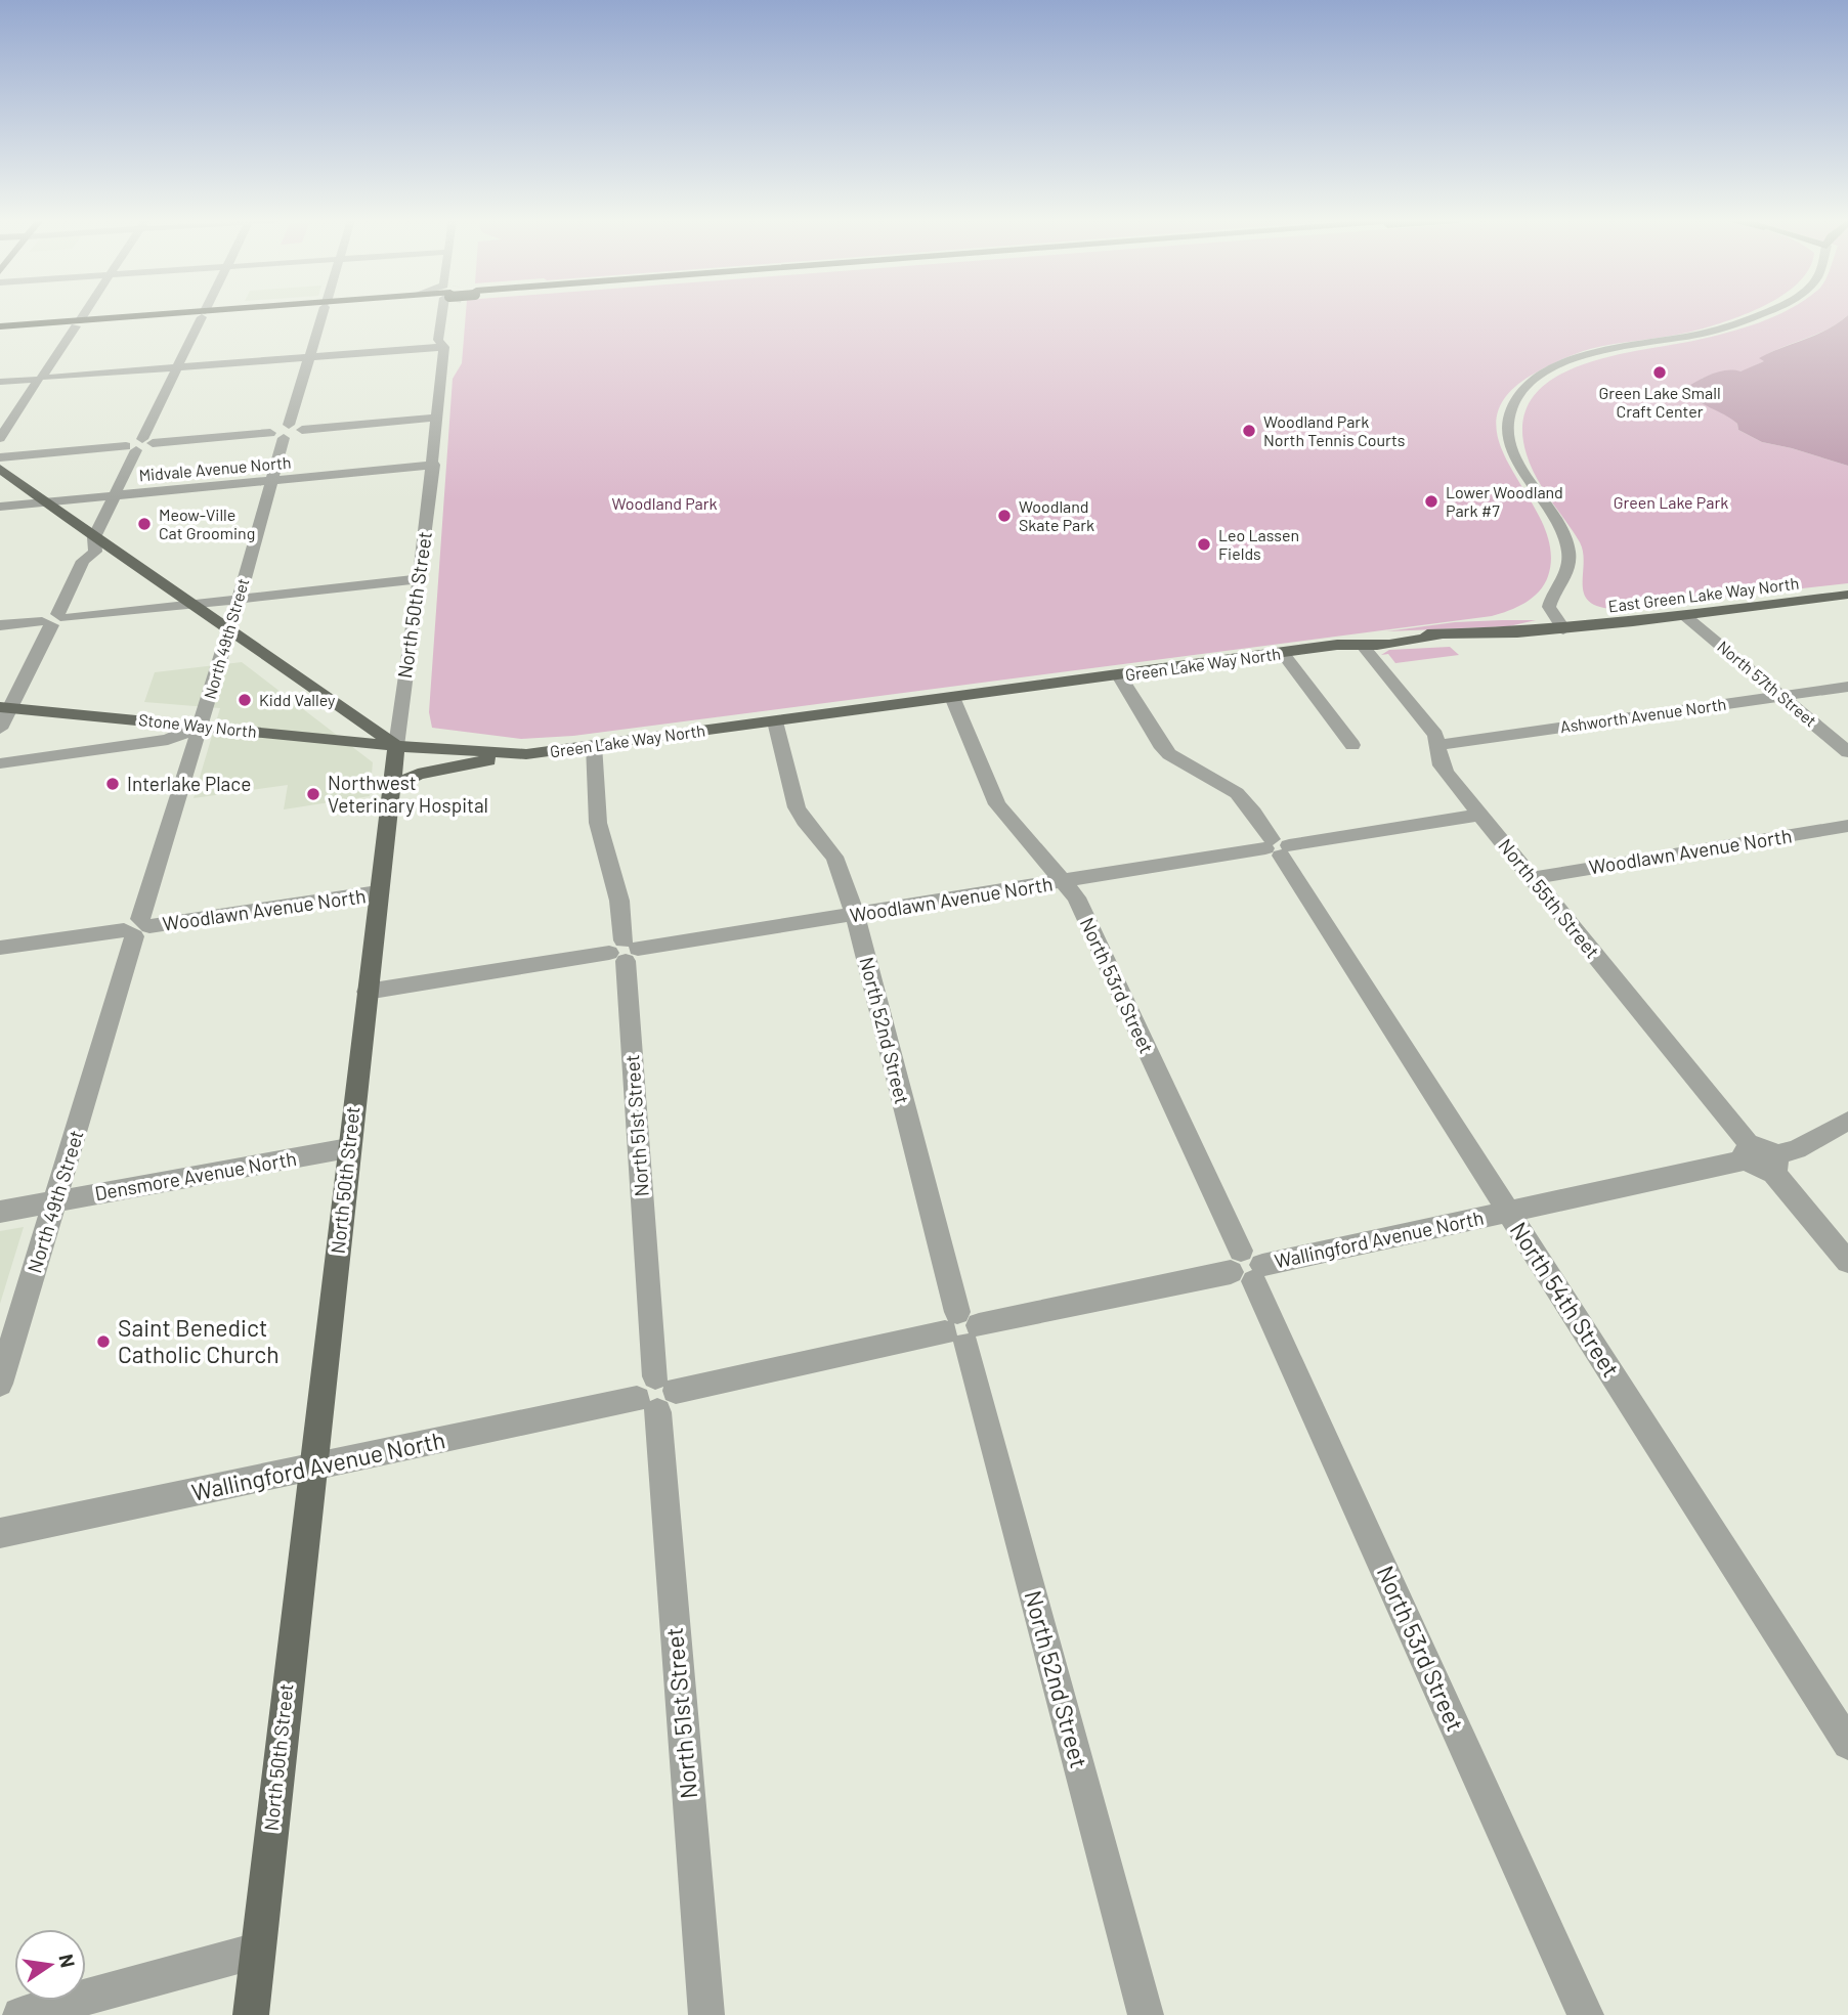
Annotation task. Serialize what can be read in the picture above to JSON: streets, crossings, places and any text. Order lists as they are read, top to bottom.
{
  "streets": {
    "main road": [
      "East Green Lake Way North",
      "North 50th Street",
      "Green Lake Way North",
      "Stone Way North"
    ],
    "street": [
      "Midvale Avenue North",
      "North 49th Street",
      "North 57th Street",
      "Ashworth Avenue North",
      "Woodlawn Avenue North",
      "North 55th Street",
      "North 53rd Street",
      "North 52nd Street",
      "North 51st Street",
      "Densmore Avenue North",
      "Wallingford Avenue North",
      "North 54th Street"
    ]
  },
  "crossings": [
    ["Midvale Avenue North", "North 50th Street"],
    ["Midvale Avenue North", "North 49th Street"],
    ["East Green Lake Way North", "Green Lake Way North"],
    ["East Green Lake Way North", "North 57th Street"],
    ["North 50th Street", "Green Lake Way North"],
    ["North 50th Street", "Stone Way North"],
    ["North 50th Street", "Woodlawn Avenue North"],
    ["North 50th Street", "Densmore Avenue North"],
    ["North 50th Street", "Wallingford Avenue North"],
    ["North 49th Street", "Stone Way North"],
    ["North 49th Street", "Woodlawn Avenue North"],
    ["North 49th Street", "Densmore Avenue North"],
    ["Green Lake Way North", "Stone Way North"],
    ["Green Lake Way North", "North 55th Street"],
    ["Green Lake Way North", "North 53rd Street"],
    ["Green Lake Way North", "North 52nd Street"],
    ["Green Lake Way North", "North 51st Street"],
    ["Green Lake Way North", "North 54th Street"],
    ["North 57th Street", "Ashworth Avenue North"],
    ["Ashworth Avenue North", "North 55th Street"],
    ["Woodlawn Avenue North", "North 55th Street"],
    ["Woodlawn Avenue North", "North 53rd Street"],
    ["Woodlawn Avenue North", "North 52nd Street"],
    ["Woodlawn Avenue North", "North 51st Street"],
    ["Woodlawn Avenue North", "North 54th Street"],
    ["North 55th Street", "Wallingford Avenue North"],
    ["North 53rd Street", "Wallingford Avenue North"],
    ["North 52nd Street", "Wallingford Avenue North"],
    ["North 51st Street", "Wallingford Avenue North"],
    ["Wallingford Avenue North", "North 54th Street"]
  ],
  "parks": ["Green Lake Park", "Woodland Park"],
  "places": [
    "Green Lake Small Craft Center",
    "Woodland Park North Tennis Courts",
    "Lower Woodland Park #7",
    "Woodland Skate Park",
    "Meow-Ville Cat Grooming",
    "Leo Lassen Fields",
    "Kidd Valley",
    "Interlake Place",
    "Northwest Veterinary Hospital",
    "Saint Benedict Catholic Church"
  ],
  "north": "right"
}
